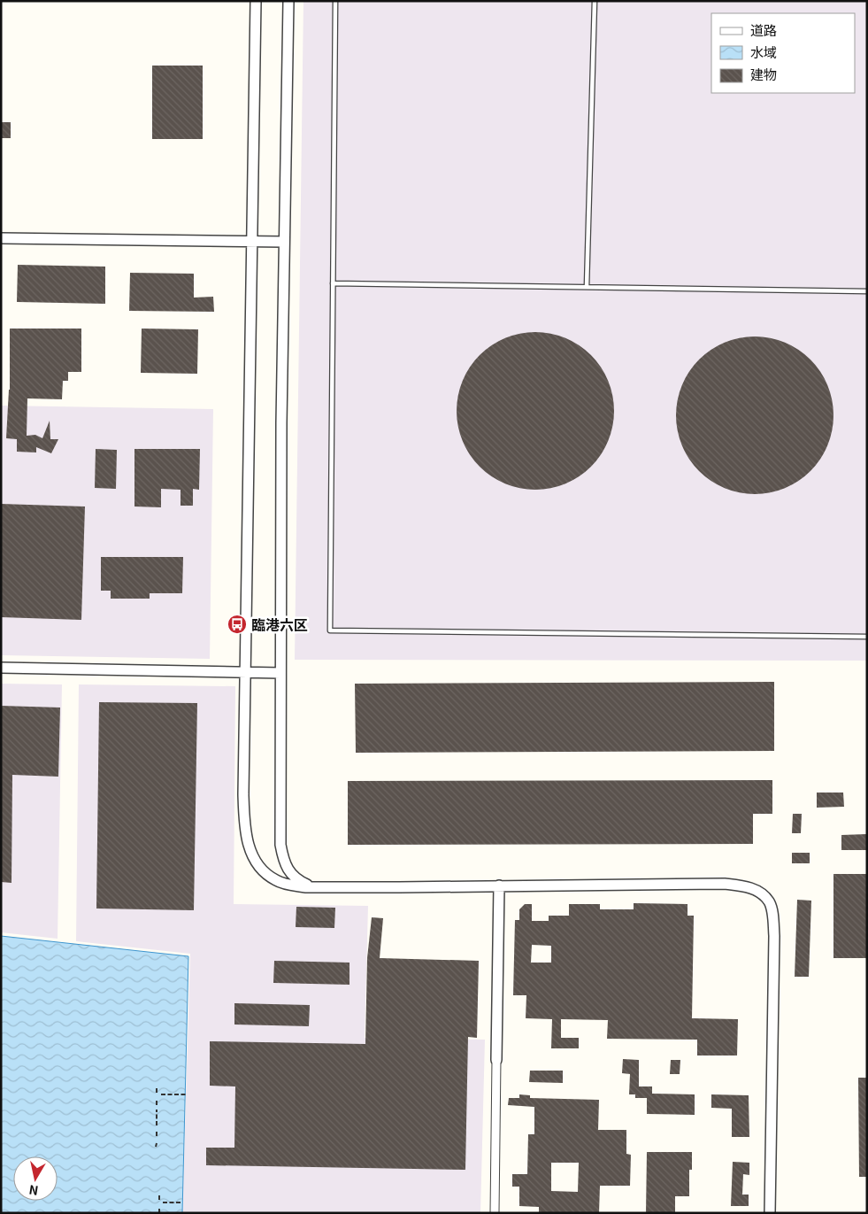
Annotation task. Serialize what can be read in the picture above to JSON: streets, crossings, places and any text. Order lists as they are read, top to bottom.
{
  "places": {
    "bus stop": ["臨港六区"]
  },
  "legend": ["道路", "水域", "建物"],
  "north": "bottom"
}
